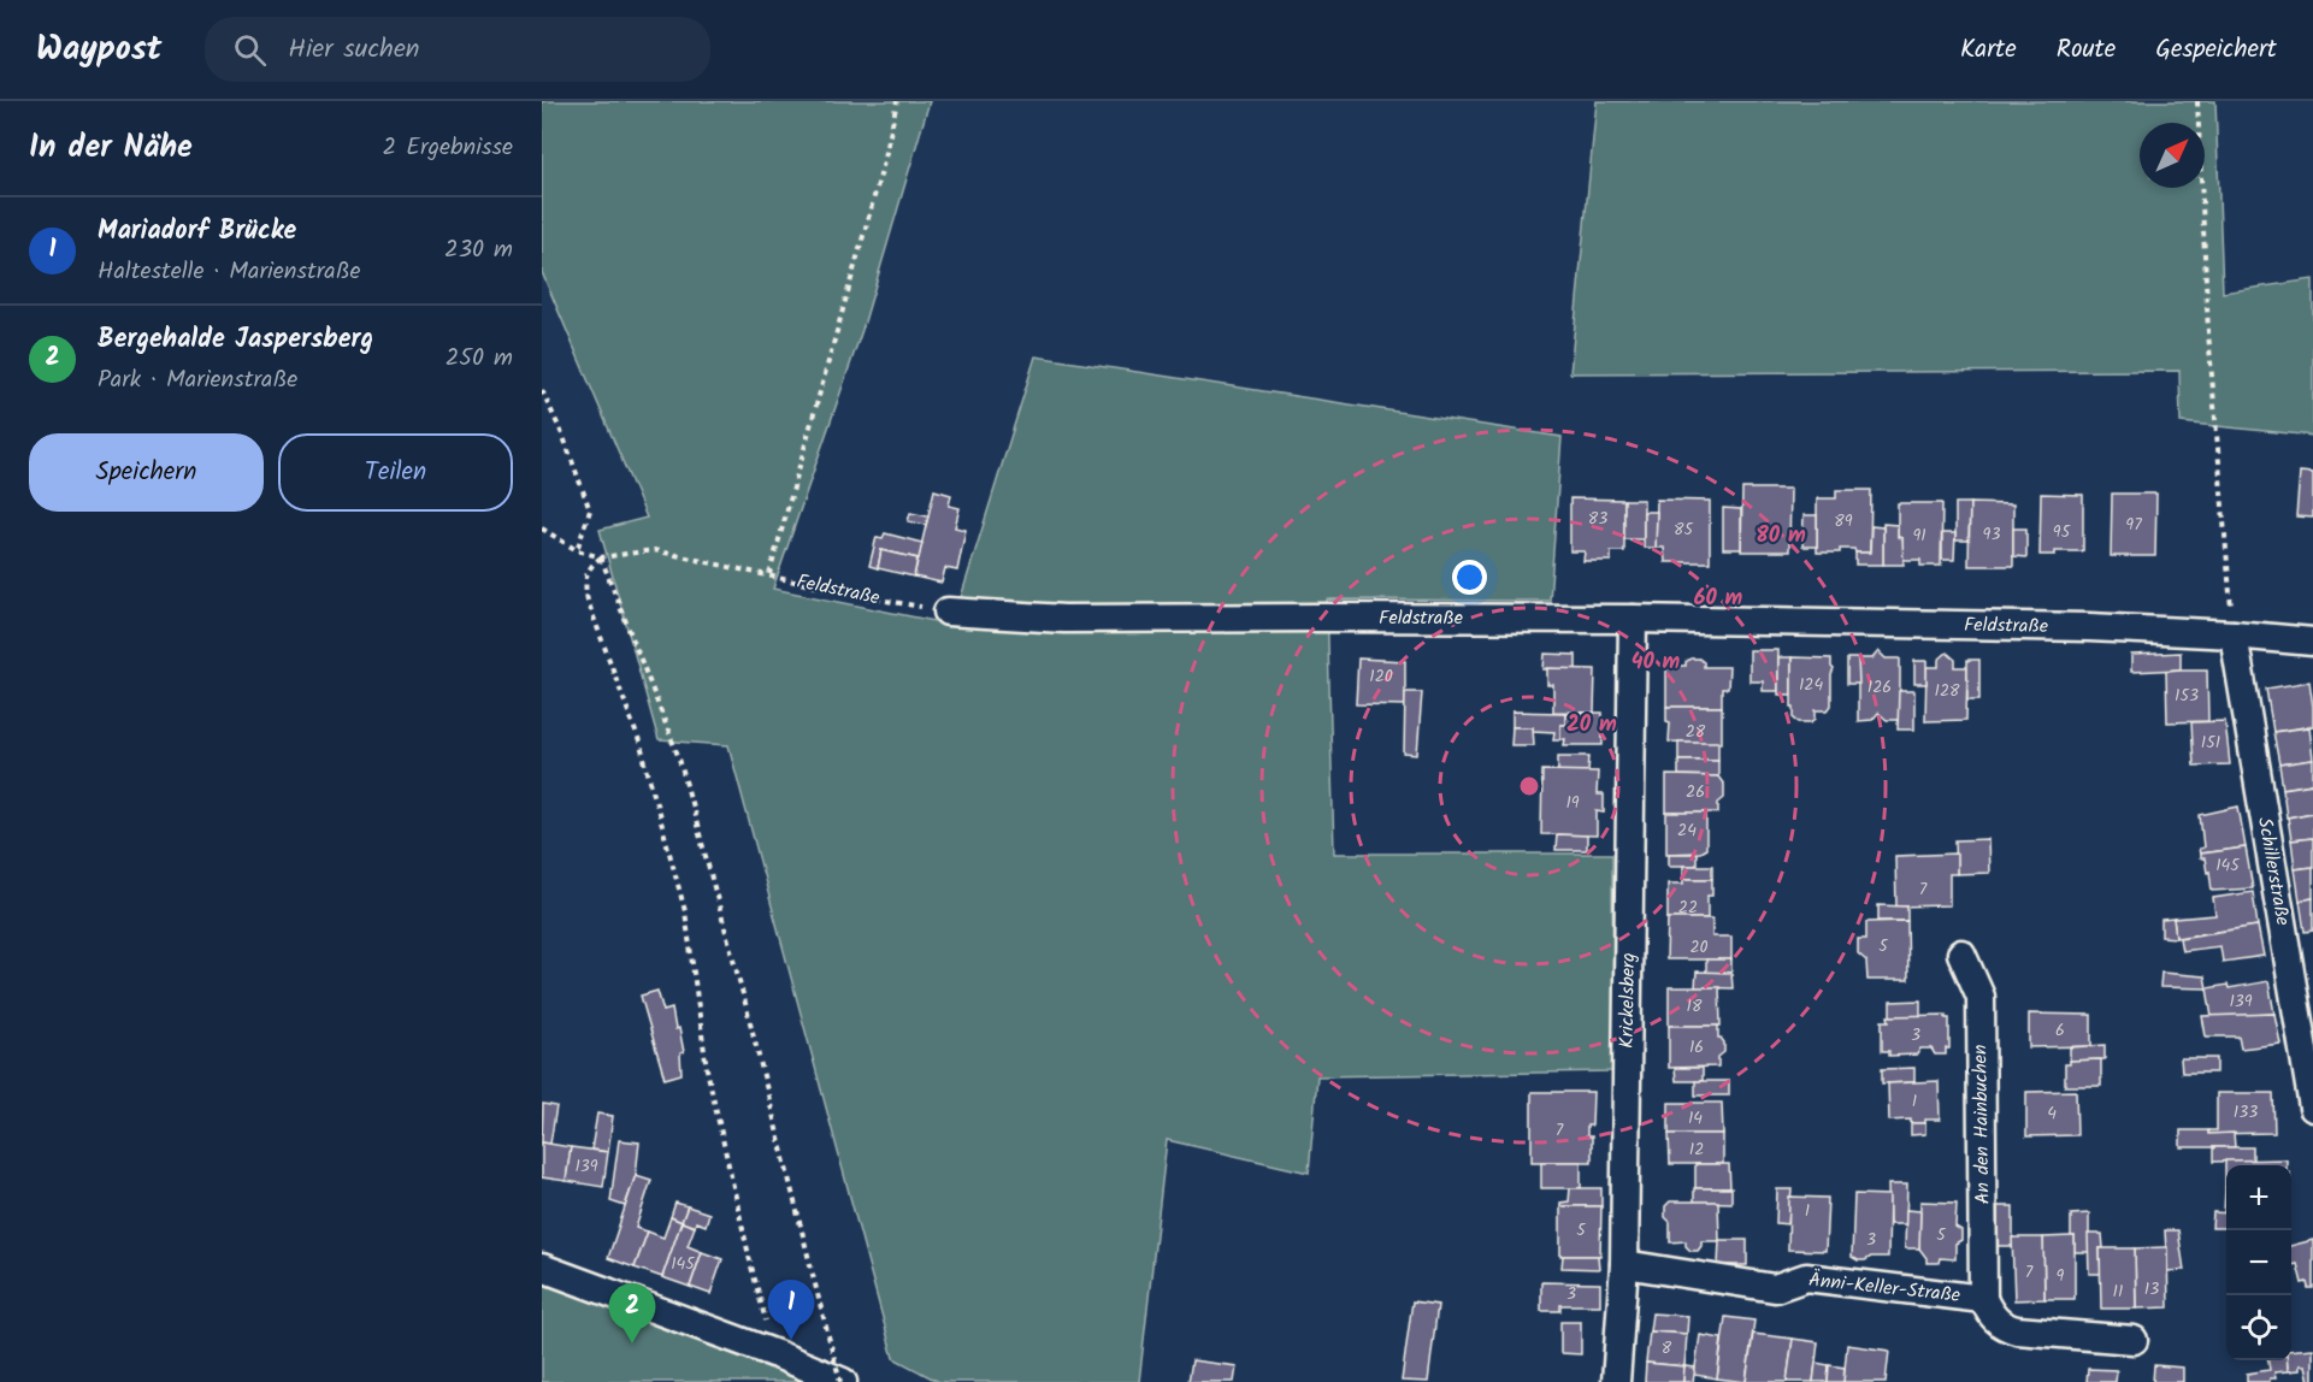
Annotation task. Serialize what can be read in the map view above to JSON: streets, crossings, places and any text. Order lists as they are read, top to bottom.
{
  "streets": {
    "street": [
      "Feldstraße",
      "Schillerstraße",
      "Krickelsberg",
      "An den Hainbuchen",
      "Änni-Keller-Straße"
    ]
  },
  "crossings": [
    ["Feldstraße", "Schillerstraße"],
    ["Feldstraße", "Krickelsberg"],
    ["Krickelsberg", "Änni-Keller-Straße"],
    ["An den Hainbuchen", "Änni-Keller-Straße"]
  ],
  "house_numbers": [
    "83",
    "89",
    "97",
    "85",
    "95",
    "93",
    "91",
    "120",
    "124",
    "126",
    "128",
    "153",
    "28",
    "151",
    "26",
    "19",
    "24",
    "145",
    "7",
    "22",
    "5",
    "20",
    "139",
    "18",
    "6",
    "3",
    "16",
    "1",
    "133",
    "4",
    "14",
    "7",
    "12",
    "139",
    "1",
    "5",
    "5",
    "3",
    "145",
    "7",
    "9",
    "13",
    "11",
    "3",
    "8"
  ],
  "north": "top right",
  "page": {
    "header": "Waypost",
    "search": "Hier suchen",
    "nav": ["Karte", "Route", "Gespeichert"],
    "heading": ["In der Nähe", "2 Ergebnisse"],
    "list": [
      {
        "mark": "1",
        "name": "Mariadorf Brücke",
        "note": "Haltestelle · Marienstraße",
        "value": "230 m"
      },
      {
        "mark": "2",
        "name": "Bergehalde Jaspersberg",
        "note": "Park · Marienstraße",
        "value": "250 m"
      }
    ],
    "buttons": ["Speichern", "Teilen"],
    "map_buttons": ["+", "−"],
    "pins": ["1", "2"]
  },
  "rings": [
    "80 m",
    "60 m",
    "40 m",
    "20 m"
  ]
}
